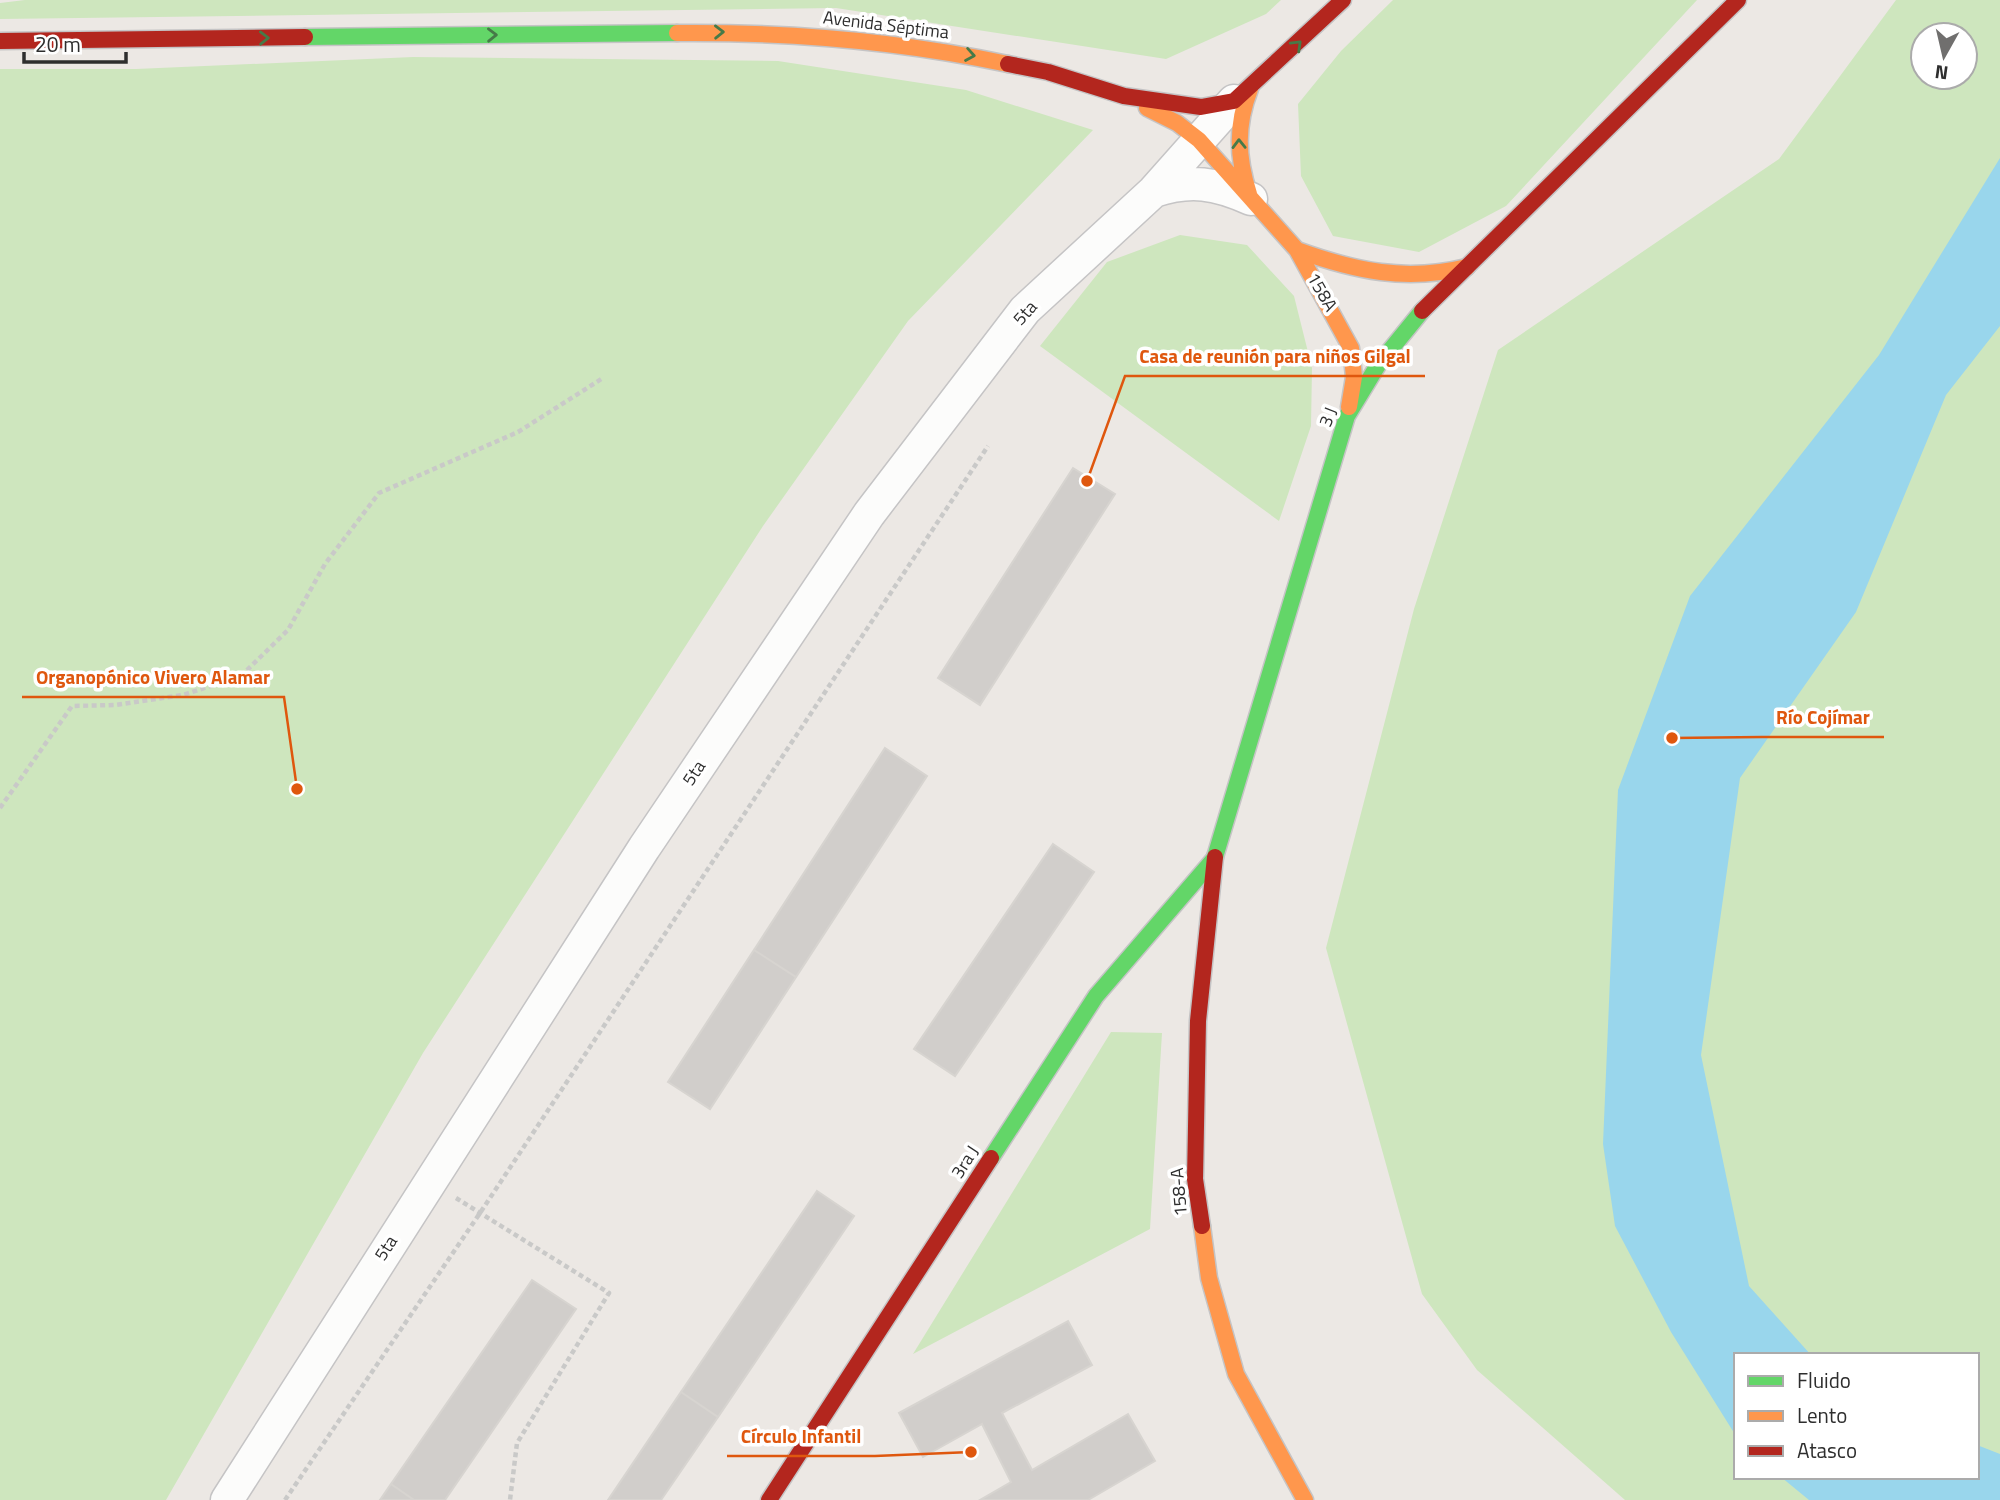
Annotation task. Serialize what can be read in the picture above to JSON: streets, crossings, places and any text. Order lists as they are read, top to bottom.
{
  "streets": {
    "street": [
      "Avenida Séptima",
      "158A",
      "5ta",
      "3 J",
      "3ra J",
      "158-A"
    ]
  },
  "crossings": [
    ["Avenida Séptima", "158A"],
    ["Avenida Séptima", "5ta"],
    ["158A", "5ta"],
    ["158A", "3 J"],
    ["3 J", "3ra J"],
    ["3 J", "158-A"],
    ["3ra J", "158-A"]
  ],
  "one_way": ["Avenida Séptima"],
  "places": [
    "Casa de reunión para niños Gilgal",
    "Río Cojímar",
    "Organopónico Vivero Alamar",
    "Círculo Infantil"
  ],
  "legend": ["Fluido", "Lento", "Atasco"],
  "scale_bar": "20 m",
  "north": "bottom"
}
